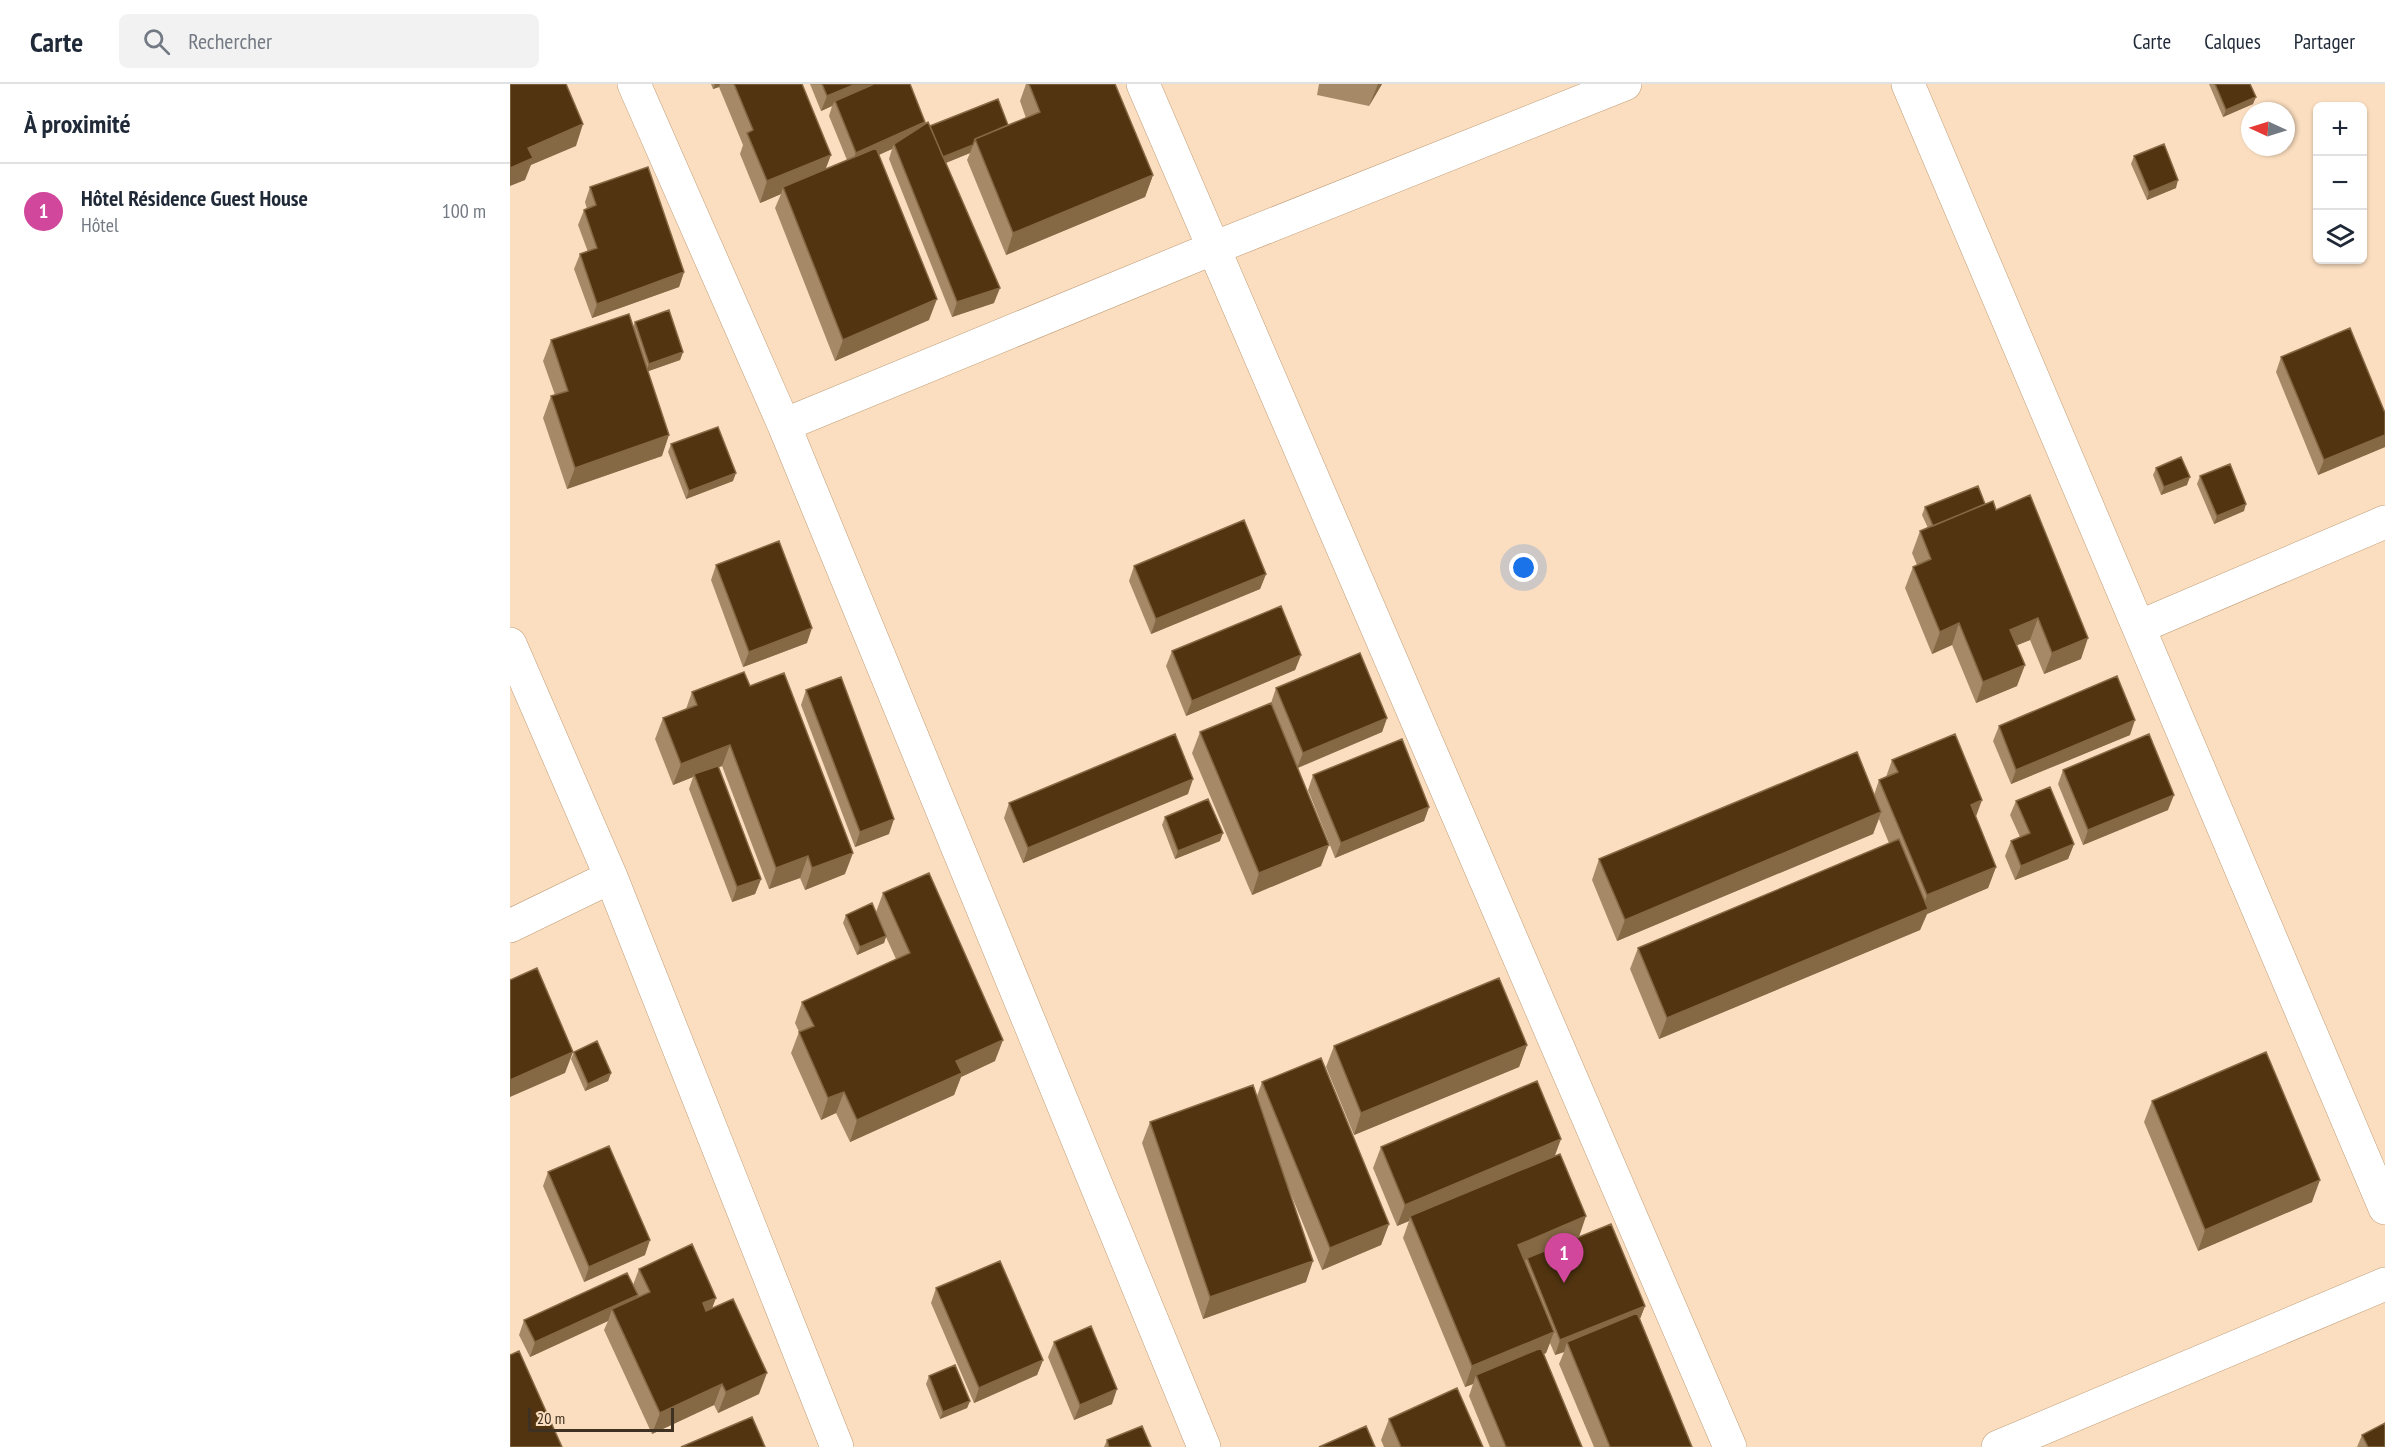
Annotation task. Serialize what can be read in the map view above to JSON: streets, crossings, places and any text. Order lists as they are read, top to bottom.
{
  "scale_bar": "20 m",
  "north": "left",
  "page": {
    "header": "Carte",
    "search": "Rechercher",
    "nav": ["Carte", "Calques", "Partager"],
    "heading": "À proximité",
    "map_buttons": ["+", "−"],
    "list": [
      {
        "mark": "1",
        "name": "Hôtel Résidence Guest House",
        "note": "Hôtel",
        "value": "100 m"
      }
    ],
    "pins": "1",
    "scale": "20 m"
  }
}
